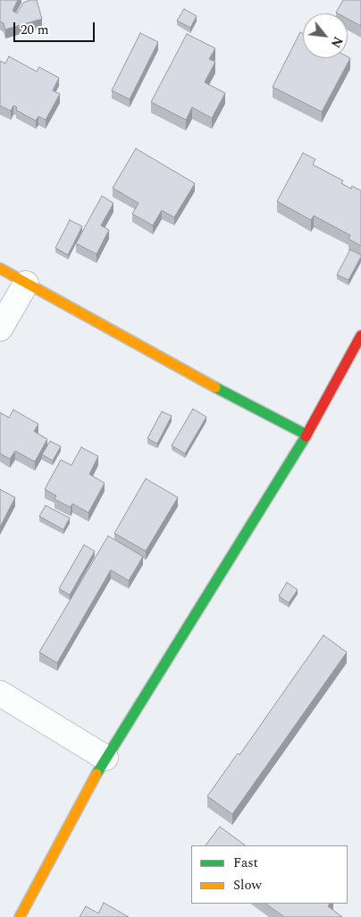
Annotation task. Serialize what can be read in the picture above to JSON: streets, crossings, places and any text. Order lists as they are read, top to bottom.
{
  "legend": ["Fast", "Slow"],
  "scale_bar": "20 m",
  "north": "bottom right"
}
